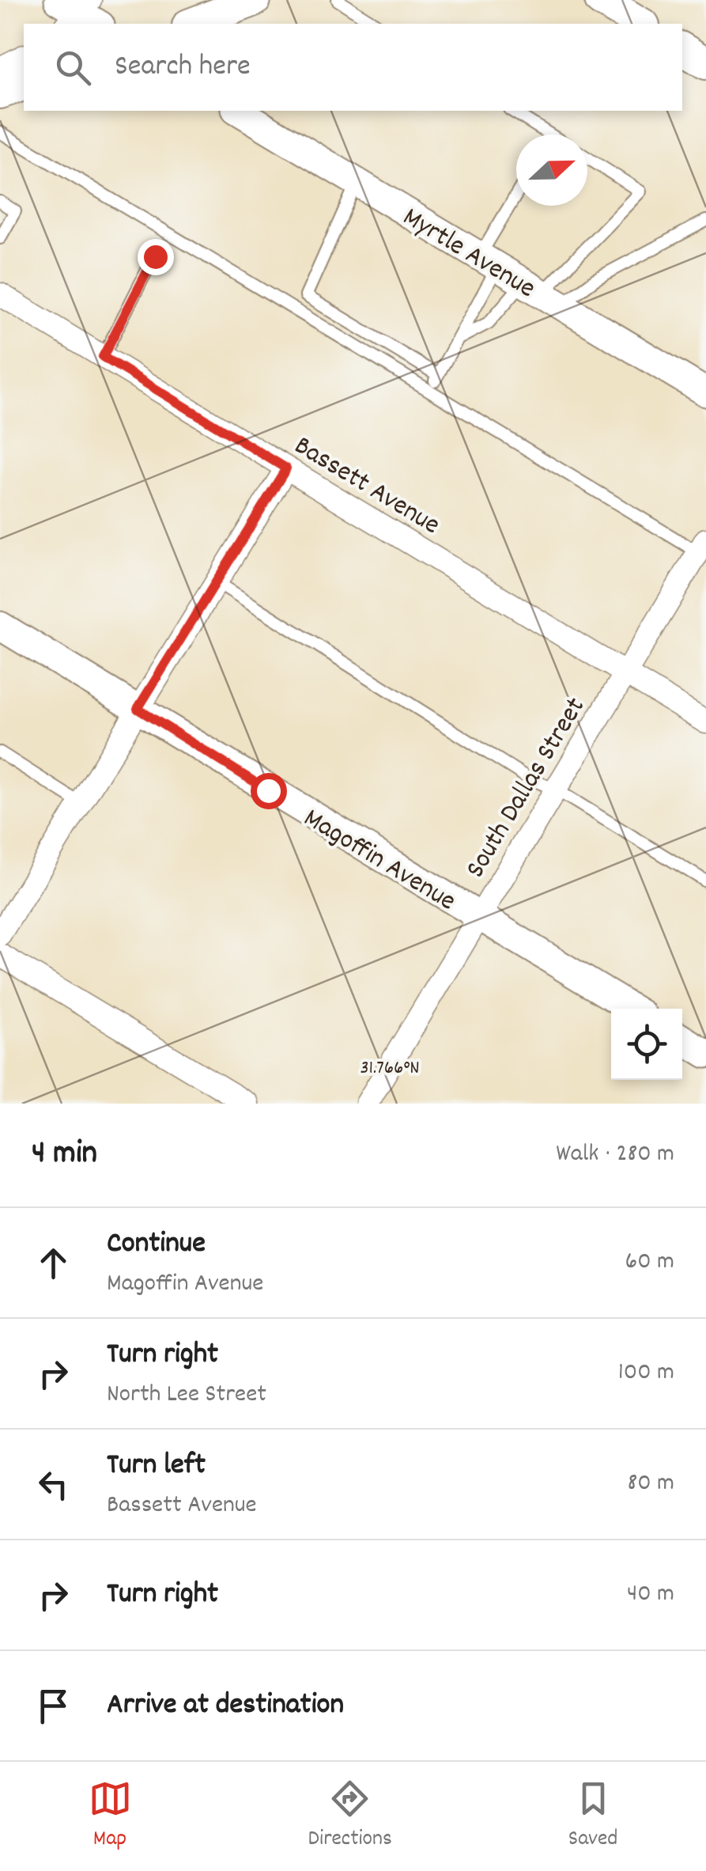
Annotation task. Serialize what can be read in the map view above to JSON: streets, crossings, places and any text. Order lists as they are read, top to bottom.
{
  "streets": {
    "street": [
      "Myrtle Avenue",
      "Bassett Avenue",
      "South Dallas Street",
      "Magoffin Avenue"
    ]
  },
  "crossings": [
    ["Bassett Avenue", "South Dallas Street"],
    ["South Dallas Street", "Magoffin Avenue"]
  ],
  "north": "right",
  "page": {
    "search": "Search here",
    "heading": ["4 min", "Walk · 280 m"],
    "list": [
      ["Continue", "Magoffin Avenue", "60 m"],
      ["Turn right", "North Lee Street", "100 m"],
      ["Turn left", "Bassett Avenue", "80 m"],
      ["Turn right", "40 m"],
      "Arrive at destination"
    ],
    "nav": ["Map", "Directions", "Saved"]
  },
  "coordinates": ["31.766°N"]
}
